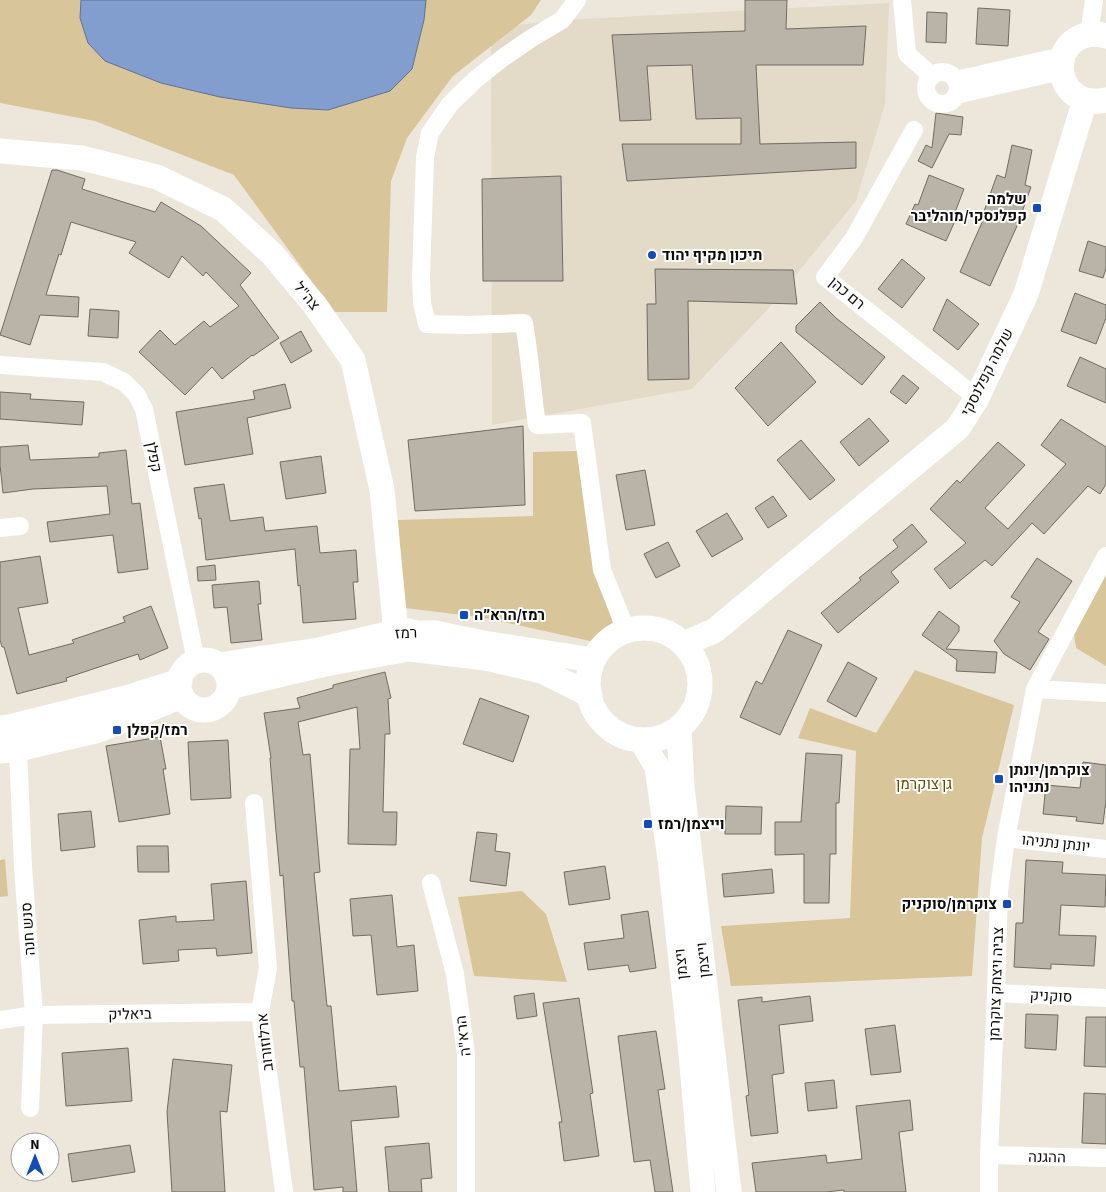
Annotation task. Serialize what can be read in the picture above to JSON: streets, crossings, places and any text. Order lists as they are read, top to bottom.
{
  "streets": {
    "street": [
      "רם כהן",
      "צה\"ל",
      "שלמה קפלנסקי",
      "קפלן",
      "רמז",
      "יונתן נתניהו",
      "סנש חנה",
      "וייצמן",
      "ויצמן",
      "צביה ויצחק צוקרמן",
      "סוקניק",
      "ביאליק",
      "הרא\"ה",
      "ארלוזורוב",
      "ההגנה"
    ]
  },
  "crossings": [
    ["רם כהן", "שלמה קפלנסקי"],
    ["צה\"ל", "רמז"],
    ["שלמה קפלנסקי", "רמז"],
    ["שלמה קפלנסקי", "וייצמן"],
    ["שלמה קפלנסקי", "ויצמן"],
    ["קפלן", "רמז"],
    ["רמז", "וייצמן"],
    ["רמז", "ויצמן"],
    ["יונתן נתניהו", "צביה ויצחק צוקרמן"],
    ["סנש חנה", "ביאליק"],
    ["וייצמן", "ויצמן"],
    ["צביה ויצחק צוקרמן", "סוקניק"],
    ["צביה ויצחק צוקרמן", "ההגנה"],
    ["ביאליק", "ארלוזורוב"]
  ],
  "parks": ["גן צוקרמן"],
  "places": {
    "transit": [
      "שלמה קפלנסקי/מוהליבר",
      "רמז/הרא״ה",
      "רמז/קפלן",
      "צוקרמן/יונתן נתניהו",
      "וייצמן/רמז",
      "צוקרמן/סוקניק"
    ],
    "other": ["תיכון מקיף יהוד"]
  },
  "north": "top"
}
